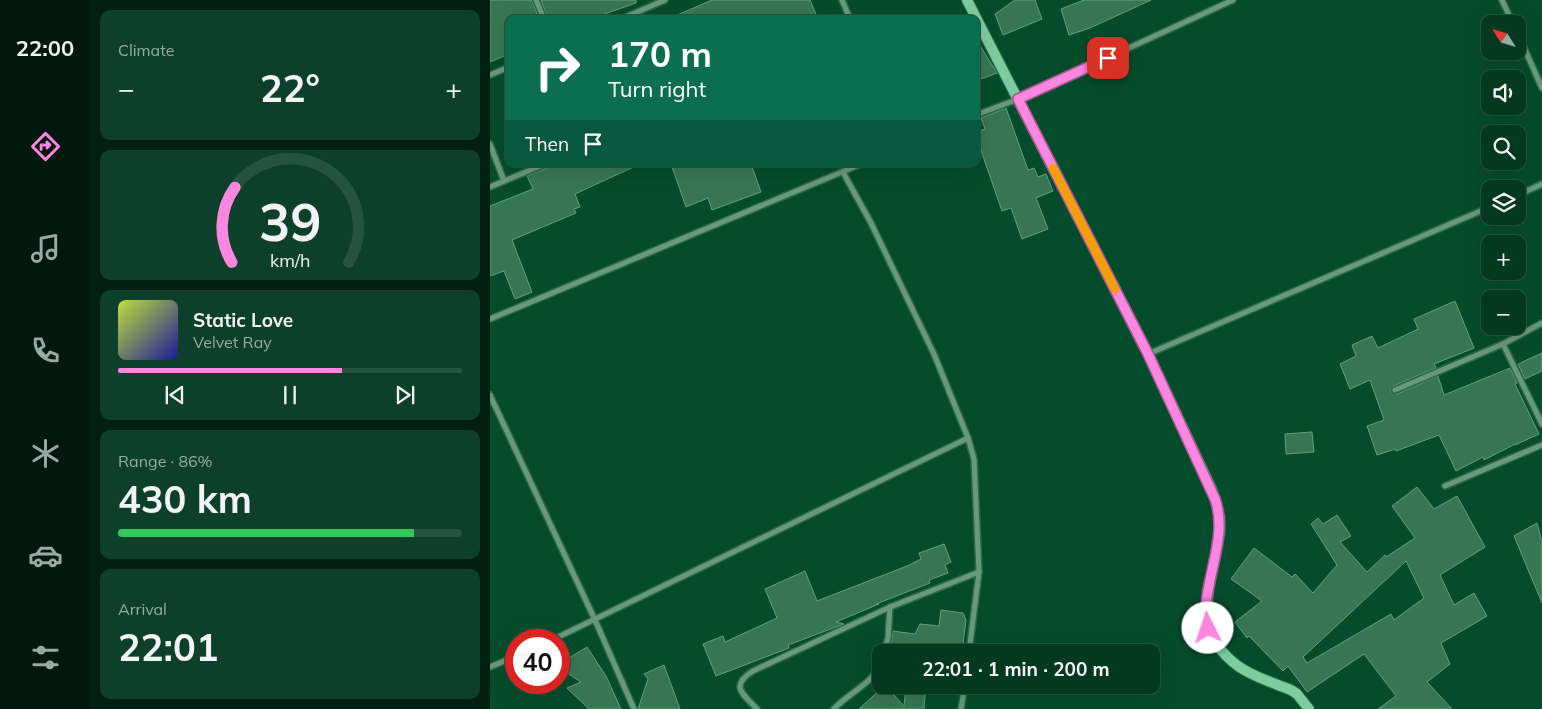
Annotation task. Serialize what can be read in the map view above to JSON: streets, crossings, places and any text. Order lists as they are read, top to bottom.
{
  "north": "top left",
  "page": {
    "tabs": "22:00",
    "tile": [
      "Climate",
      ["Range · 86%", "430 km"],
      ["Arrival", "22:01"]
    ],
    "map_buttons": ["+", "−"],
    "turn": ["170 m", "Turn right"],
    "heat": ["−", "22°", "+"],
    "then": "Then",
    "song": ["Static Love", "Velvet Ray"],
    "limit": "40",
    "trip": "22:01 · 1 min · 200 m",
    "gauge": ["39", "km/h"]
  }
}
